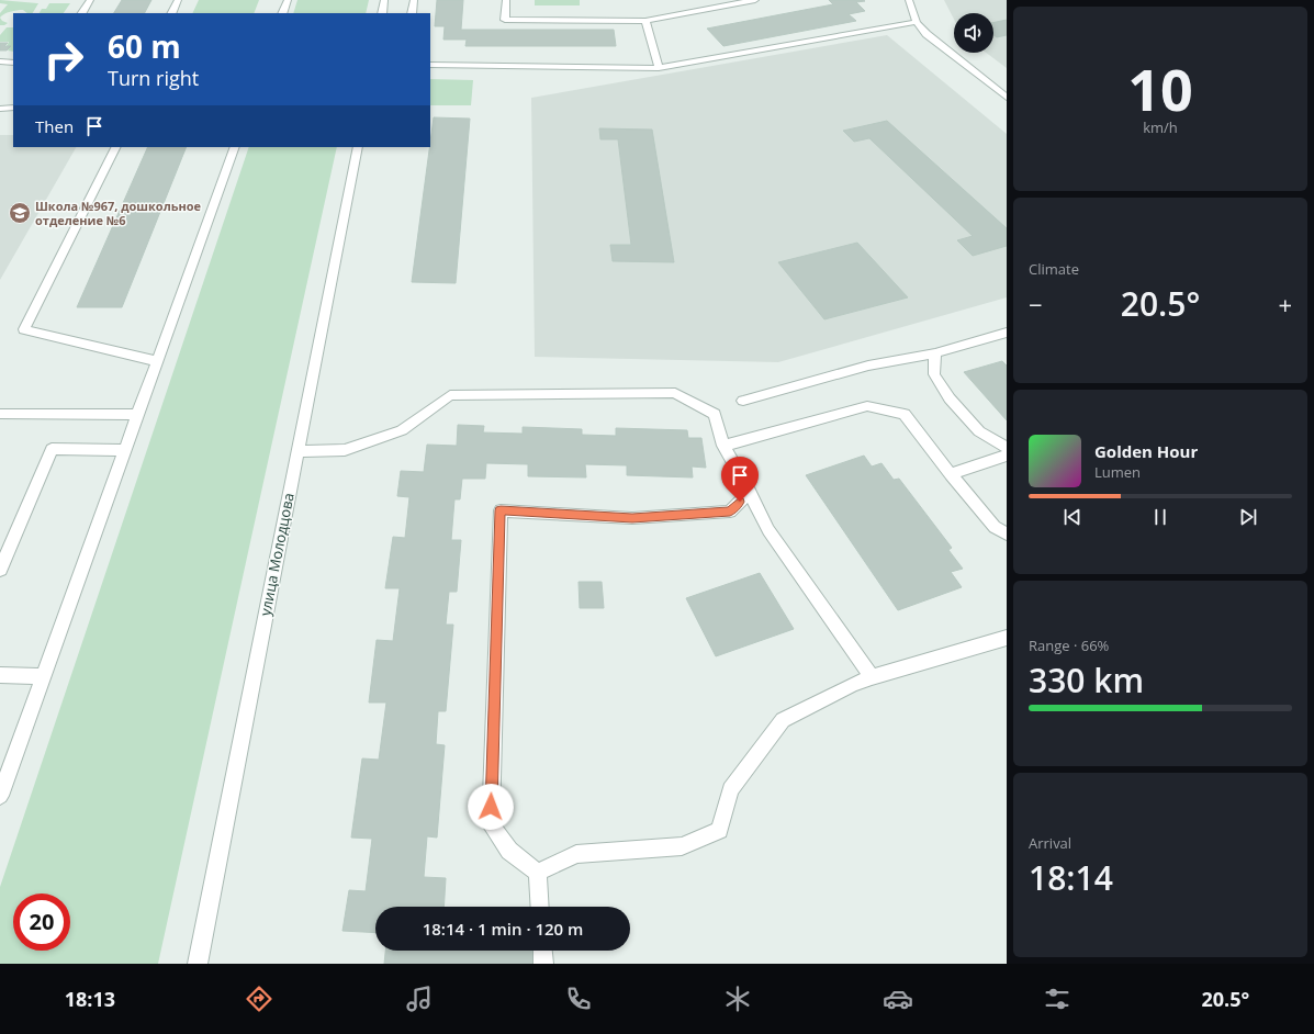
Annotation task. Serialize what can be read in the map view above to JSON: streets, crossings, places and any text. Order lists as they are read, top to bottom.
{
  "streets": {
    "street": ["улица Молодцова"]
  },
  "places": {
    "school or university": ["Школа №967, дошкольное отделение №6"]
  },
  "page": {
    "tile": [
      ["10", "km/h"],
      "Climate",
      ["Range · 66%", "330 km"],
      ["Arrival", "18:14"]
    ],
    "turn": ["60 m", "Turn right"],
    "then": "Then",
    "heat": ["−", "20.5°", "+"],
    "song": ["Golden Hour", "Lumen"],
    "limit": "20",
    "trip": "18:14 · 1 min · 120 m",
    "tabs": ["18:13", "20.5°"]
  }
}
